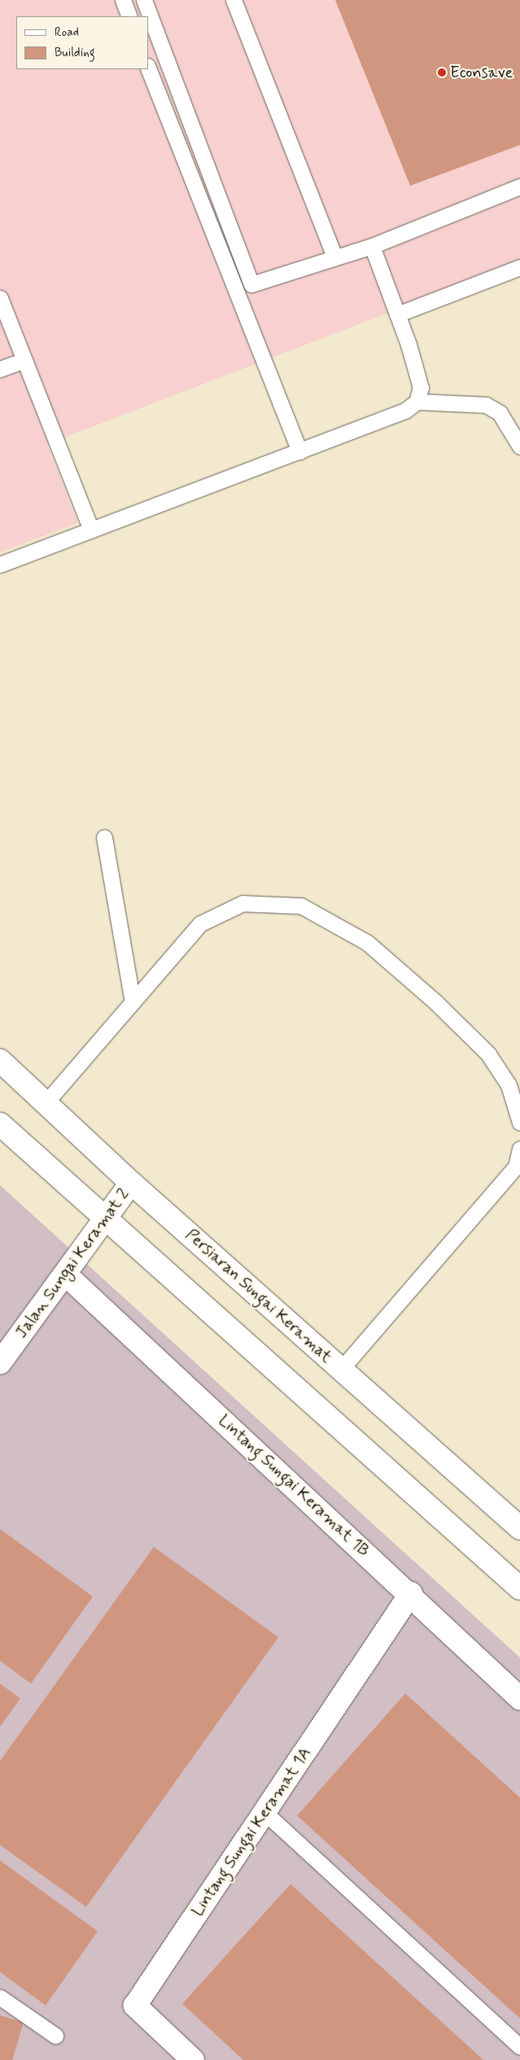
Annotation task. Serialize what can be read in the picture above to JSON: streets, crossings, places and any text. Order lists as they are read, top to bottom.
{
  "streets": {
    "street": [
      "Jalan Sungai Keramat 2",
      "Persiaran Sungai Keramat",
      "Lintang Sungai Keramat 1B",
      "Lintang Sungai Keramat 1A"
    ]
  },
  "crossings": [
    ["Jalan Sungai Keramat 2", "Persiaran Sungai Keramat"],
    ["Jalan Sungai Keramat 2", "Lintang Sungai Keramat 1B"],
    ["Lintang Sungai Keramat 1B", "Lintang Sungai Keramat 1A"]
  ],
  "places": ["Econsave"],
  "legend": ["Road", "Building"]
}
